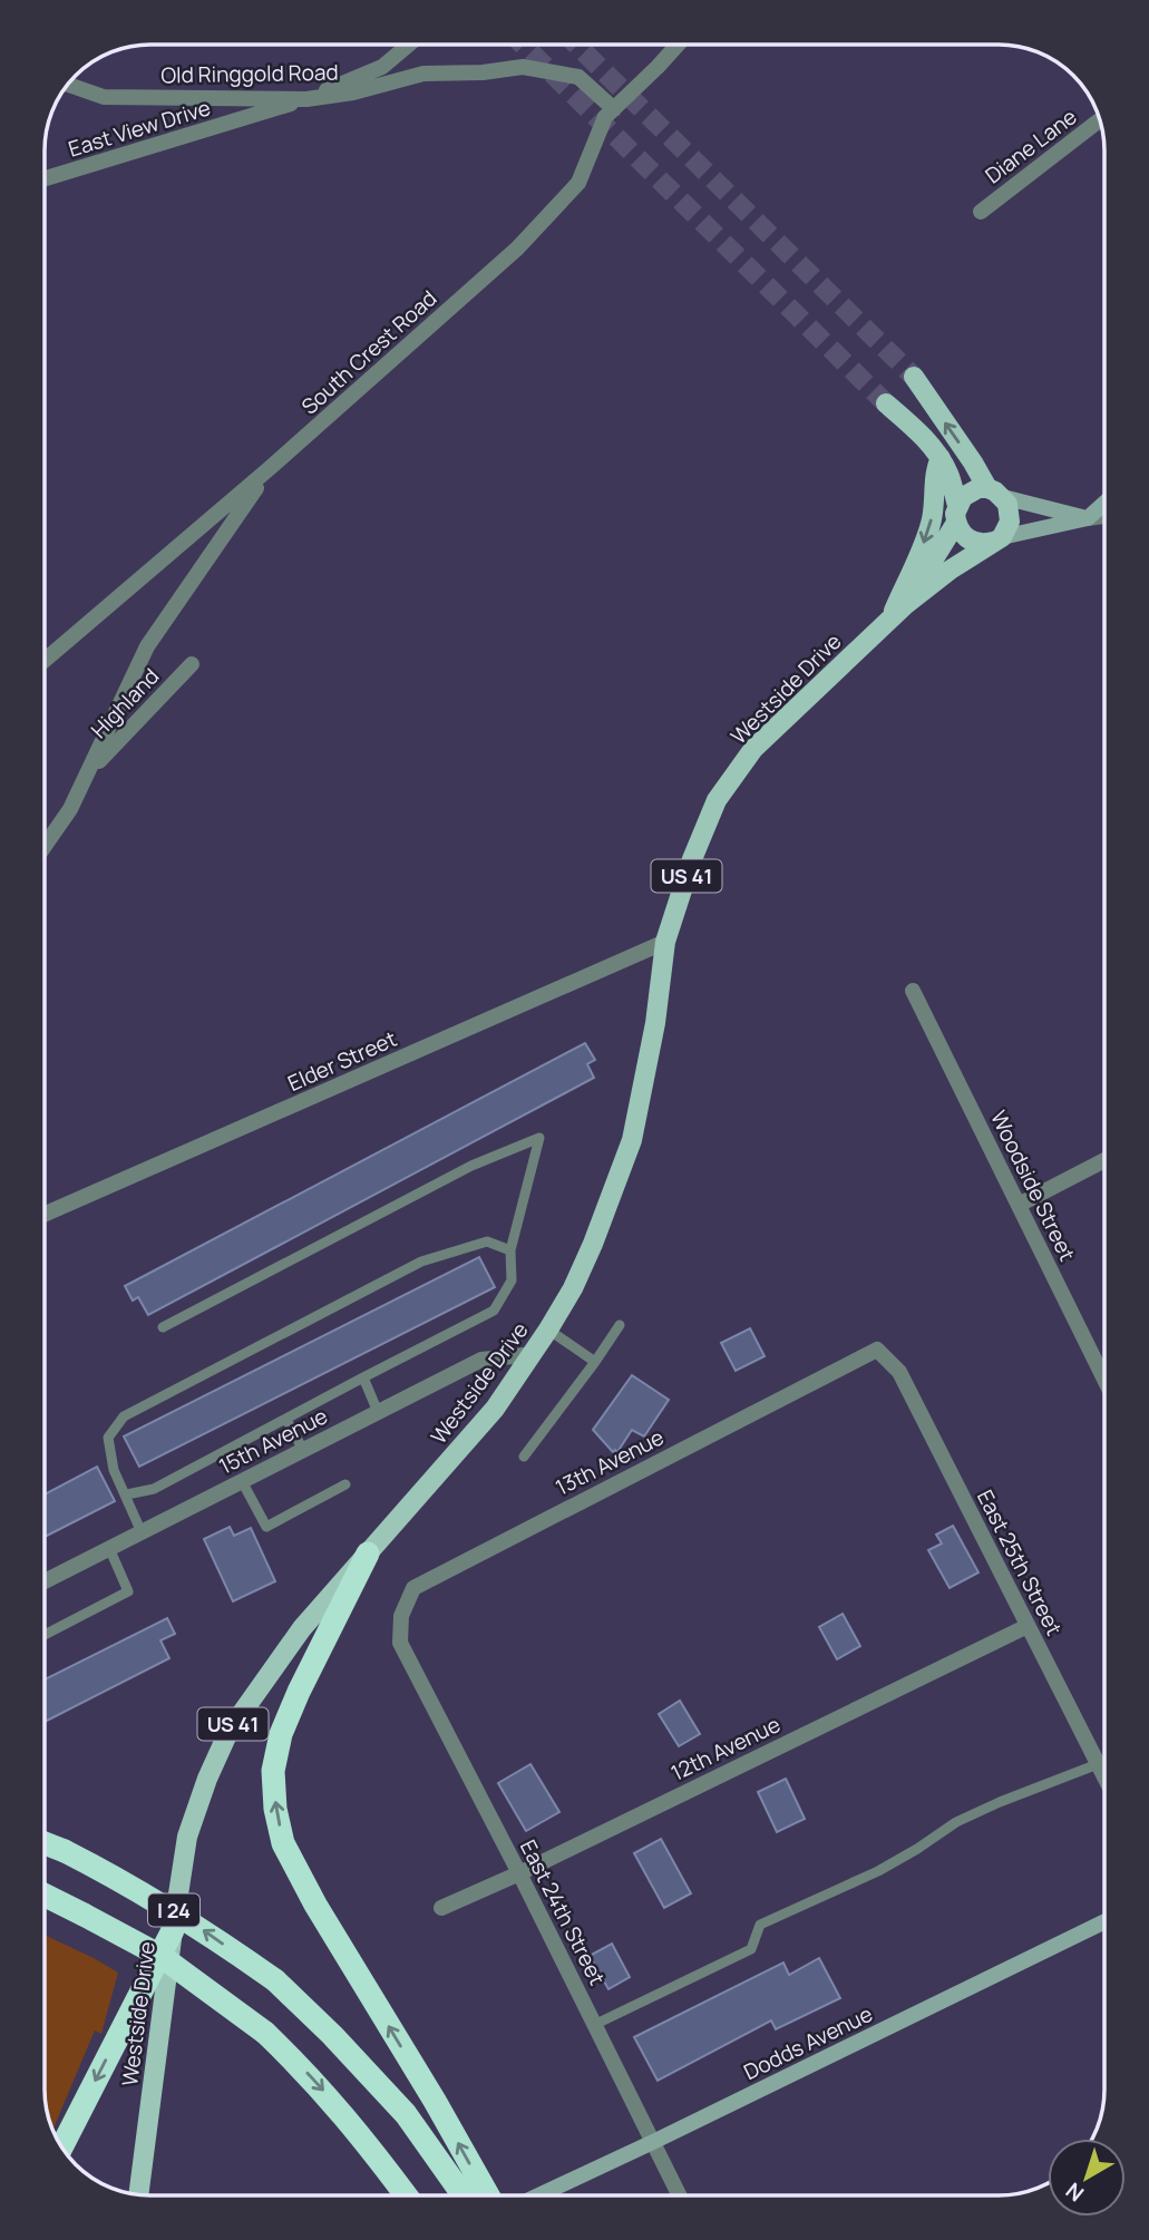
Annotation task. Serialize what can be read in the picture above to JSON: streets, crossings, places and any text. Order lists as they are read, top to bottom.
{
  "streets": {
    "highway": ["I 24"],
    "main road": ["Westside Drive", "US 41"],
    "street": [
      "Old Ringgold Road",
      "East View Drive",
      "Diane Lane",
      "South Crest Road",
      "Highland",
      "Elder Street",
      "Woodside Street",
      "15th Avenue",
      "13th Avenue",
      "East 25th Street",
      "12th Avenue",
      "East 24th Street",
      "Dodds Avenue"
    ]
  },
  "crossings": [
    ["Old Ringgold Road", "East View Drive"],
    ["Old Ringgold Road", "South Crest Road"],
    ["Westside Drive", "Elder Street"],
    ["Westside Drive", "15th Avenue"],
    ["13th Avenue", "East 25th Street"],
    ["13th Avenue", "East 24th Street"],
    ["East 25th Street", "12th Avenue"],
    ["12th Avenue", "East 24th Street"],
    ["East 24th Street", "Dodds Avenue"]
  ],
  "north": "bottom left"
}
